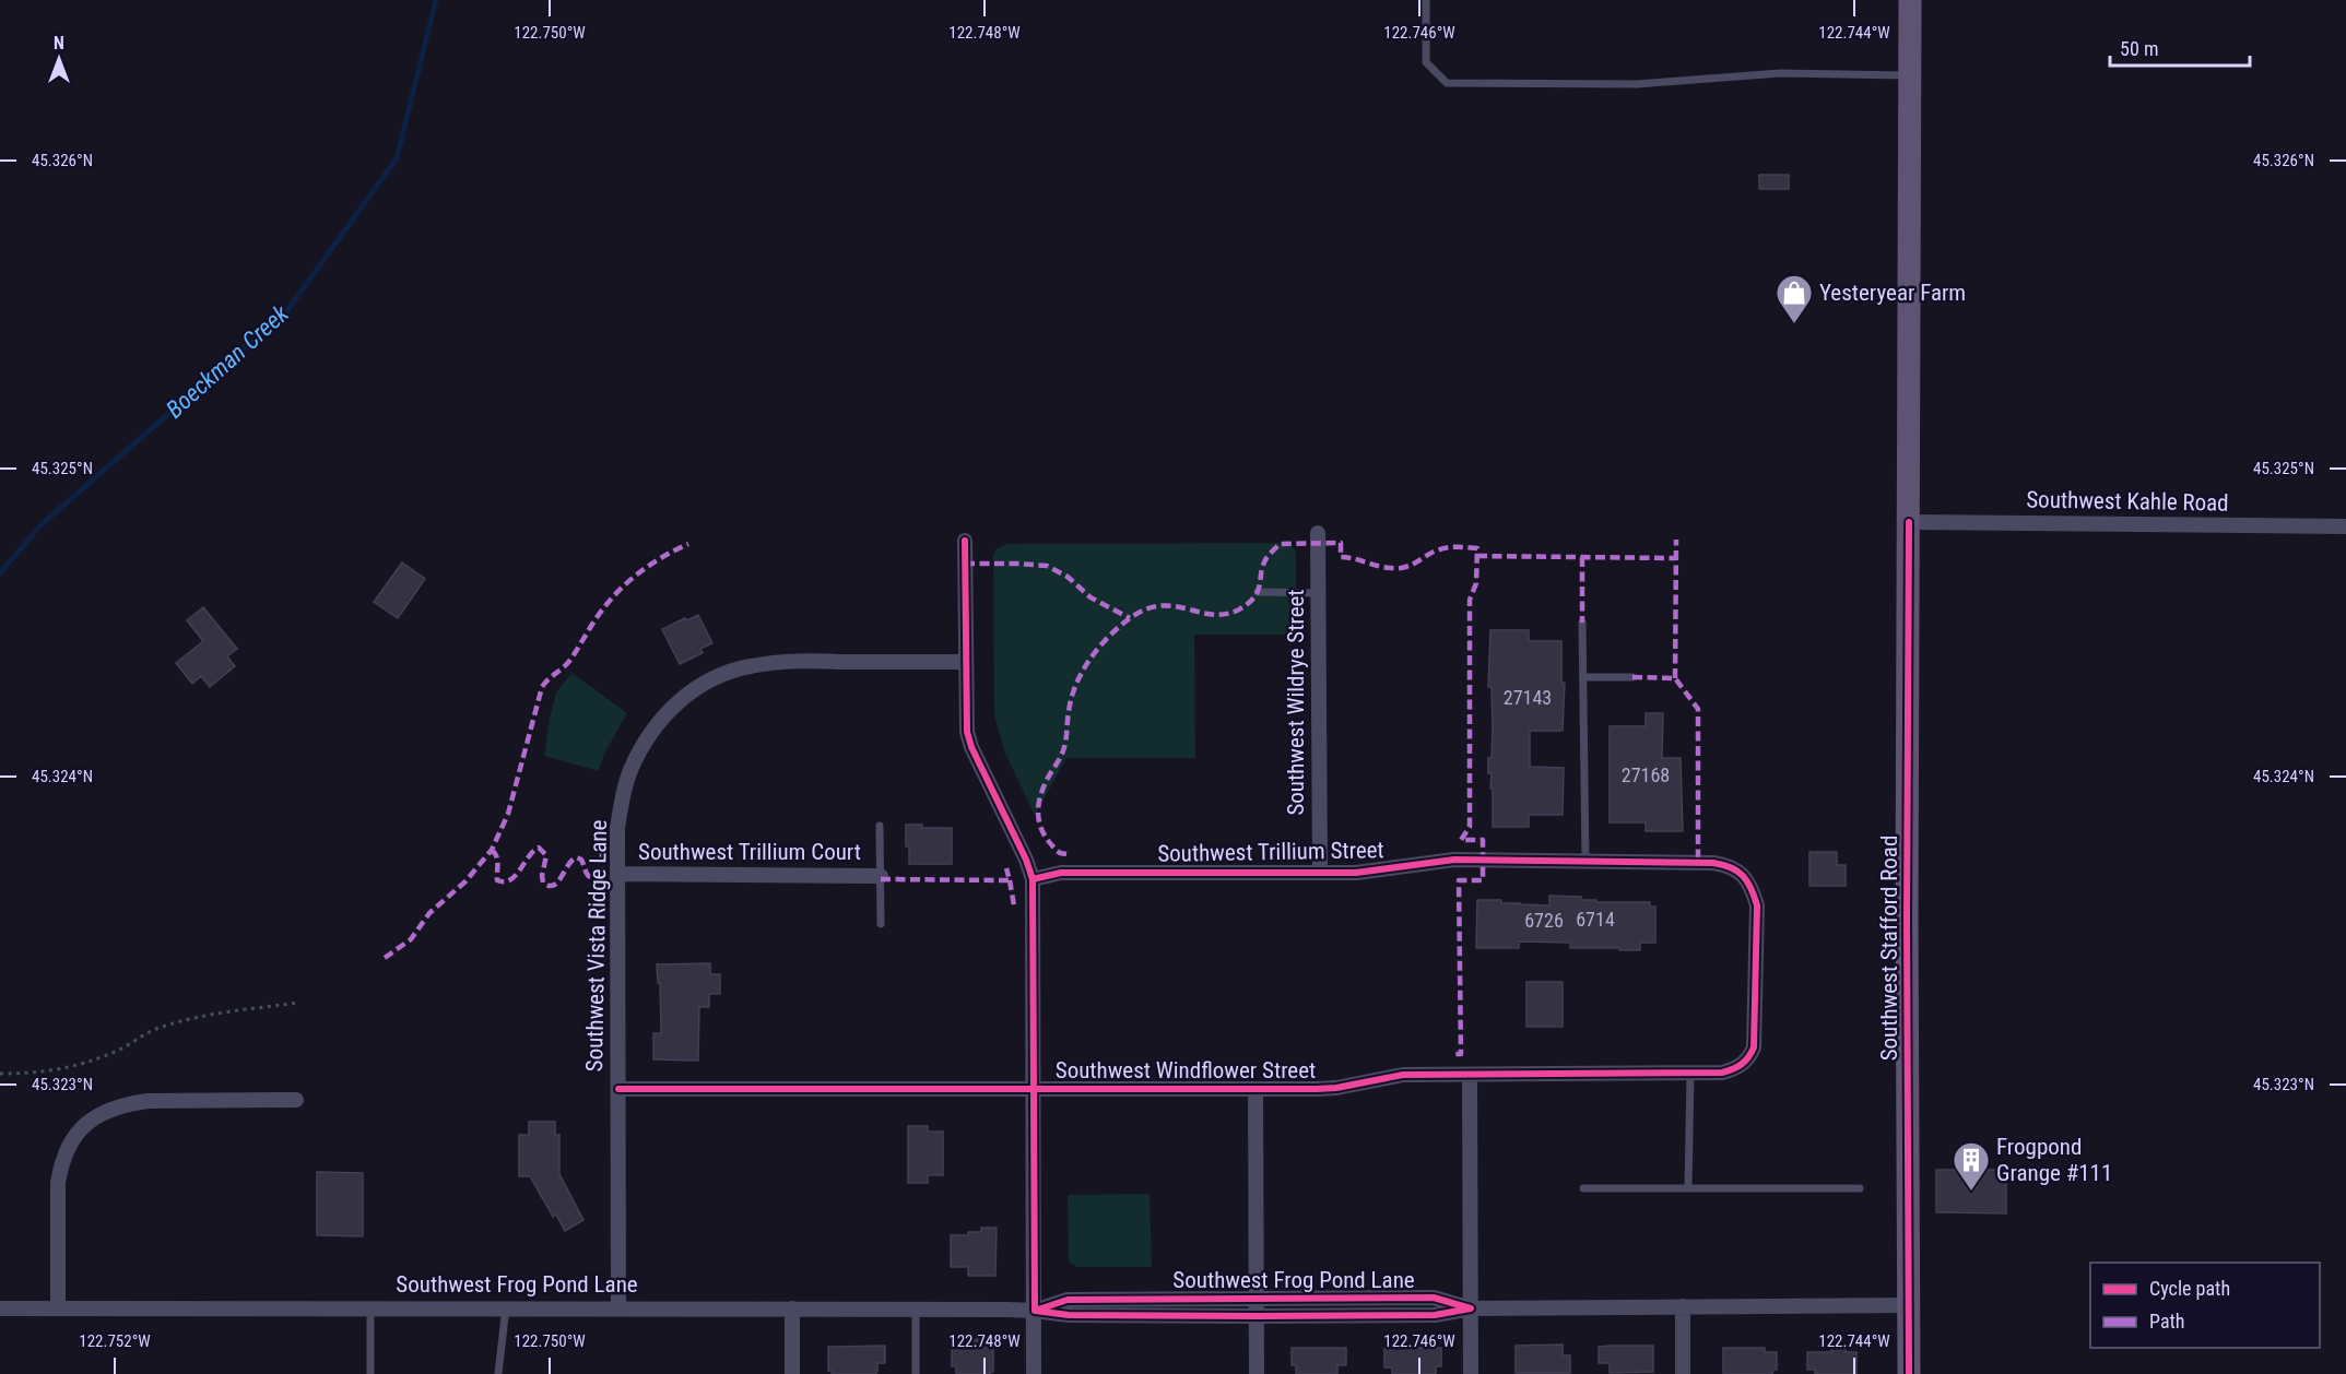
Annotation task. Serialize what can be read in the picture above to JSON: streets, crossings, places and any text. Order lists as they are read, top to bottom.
{
  "streets": {
    "main road": ["Southwest Stafford Road"],
    "street": [
      "Southwest Kahle Road",
      "Southwest Wildrye Street",
      "Southwest Trillium Court",
      "Southwest Trillium Street",
      "Southwest Vista Ridge Lane",
      "Southwest Windflower Street",
      "Southwest Frog Pond Lane"
    ]
  },
  "crossings": [
    ["Southwest Kahle Road", "Southwest Stafford Road"],
    ["Southwest Wildrye Street", "Southwest Trillium Street"],
    ["Southwest Trillium Court", "Southwest Vista Ridge Lane"],
    ["Southwest Trillium Street", "Southwest Windflower Street"],
    ["Southwest Vista Ridge Lane", "Southwest Windflower Street"],
    ["Southwest Vista Ridge Lane", "Southwest Frog Pond Lane"],
    ["Southwest Stafford Road", "Southwest Frog Pond Lane"]
  ],
  "water": ["Boeckman Creek"],
  "places": {
    "shop": ["Yesteryear Farm"],
    "building": ["Frogpond Grange #111"]
  },
  "house_numbers": [
    "27143",
    "27168",
    "6714",
    "6726"
  ],
  "legend": ["Cycle path", "Path"],
  "scale_bar": "50 m",
  "north": "top",
  "coordinates": [
    "122.750°W",
    "122.748°W",
    "122.746°W",
    "122.744°W",
    "45.326°N",
    "45.325°N",
    "45.324°N",
    "45.323°N",
    "122.752°W"
  ]
}
